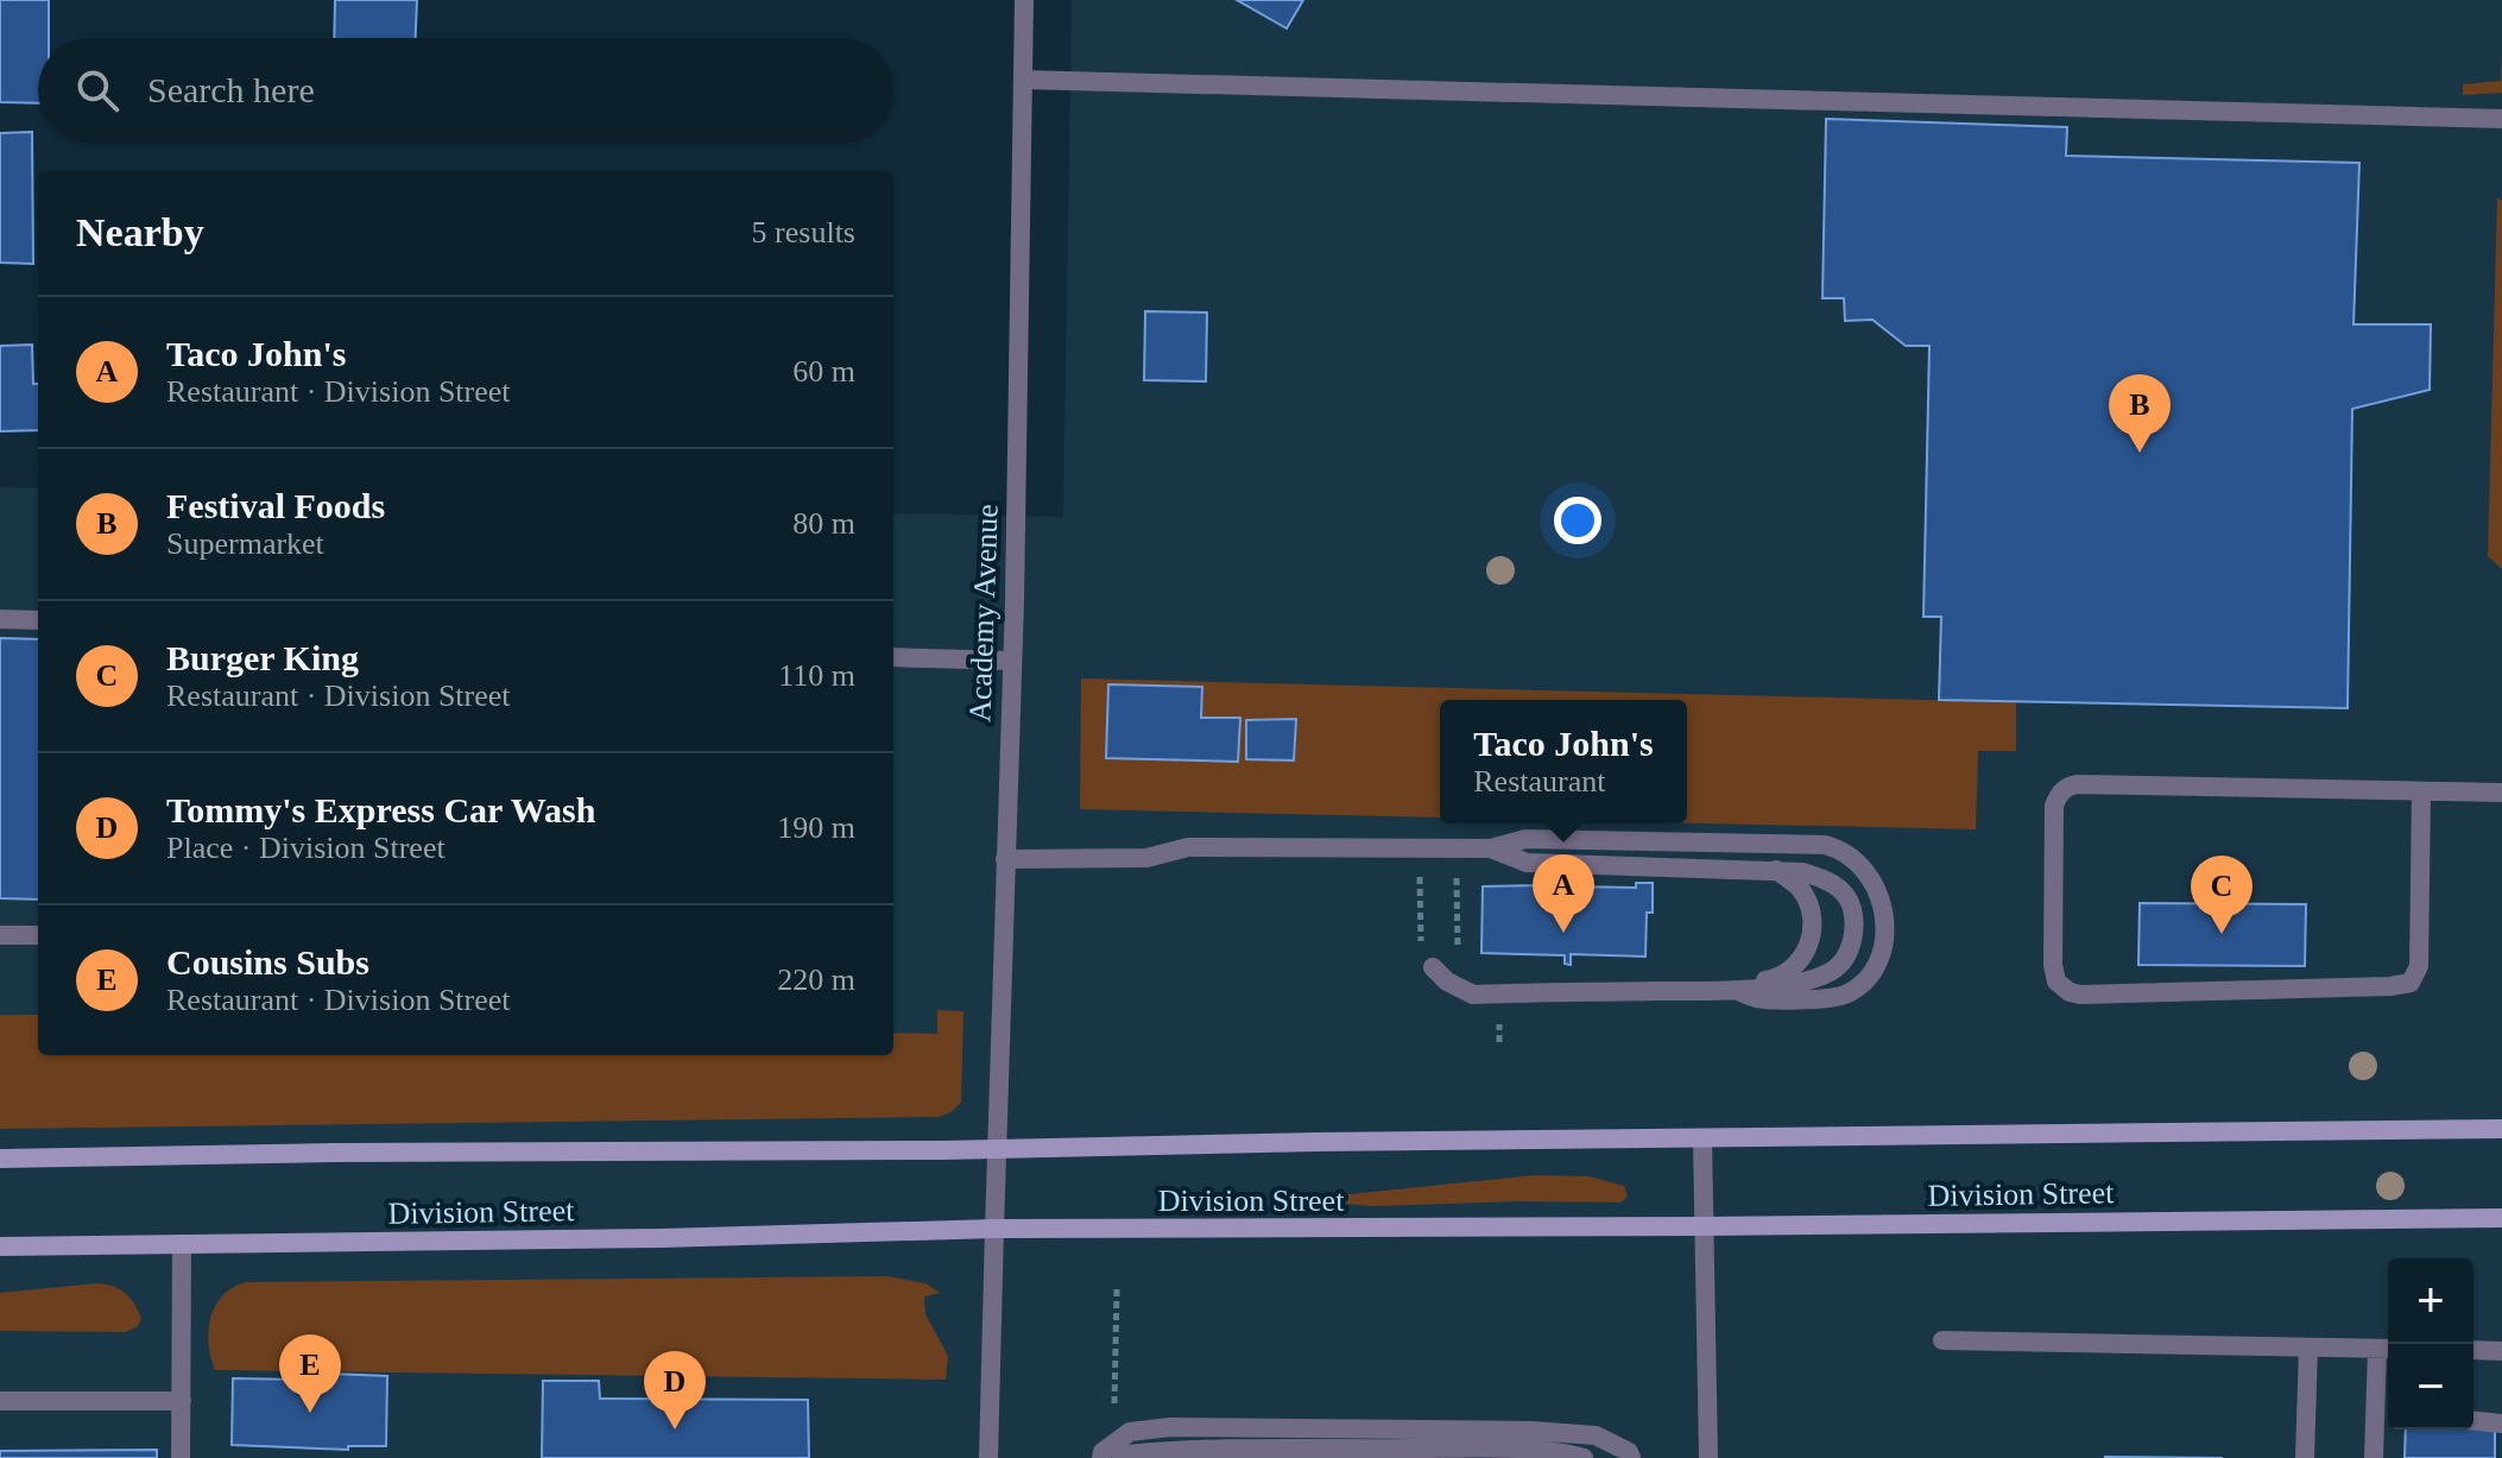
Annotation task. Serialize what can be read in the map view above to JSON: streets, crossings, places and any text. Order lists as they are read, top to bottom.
{
  "streets": {
    "main road": ["Division Street"],
    "street": ["Academy Avenue"]
  },
  "crossings": [
    ["Academy Avenue", "Division Street"]
  ],
  "page": {
    "search": "Search here",
    "heading": ["Nearby", "5 results"],
    "list": [
      {
        "mark": "A",
        "name": "Taco John's",
        "note": "Restaurant · Division Street",
        "value": "60 m"
      },
      {
        "mark": "B",
        "name": "Festival Foods",
        "note": "Supermarket",
        "value": "80 m"
      },
      {
        "mark": "C",
        "name": "Burger King",
        "note": "Restaurant · Division Street",
        "value": "110 m"
      },
      {
        "mark": "D",
        "name": "Tommy's Express Car Wash",
        "note": "Place · Division Street",
        "value": "190 m"
      },
      {
        "mark": "E",
        "name": "Cousins Subs",
        "note": "Restaurant · Division Street",
        "value": "220 m"
      }
    ],
    "pins": [
      "B",
      "A",
      "C",
      "E",
      "D"
    ],
    "popup": ["Taco John's", "Restaurant"],
    "map_buttons": ["+", "−"]
  }
}
